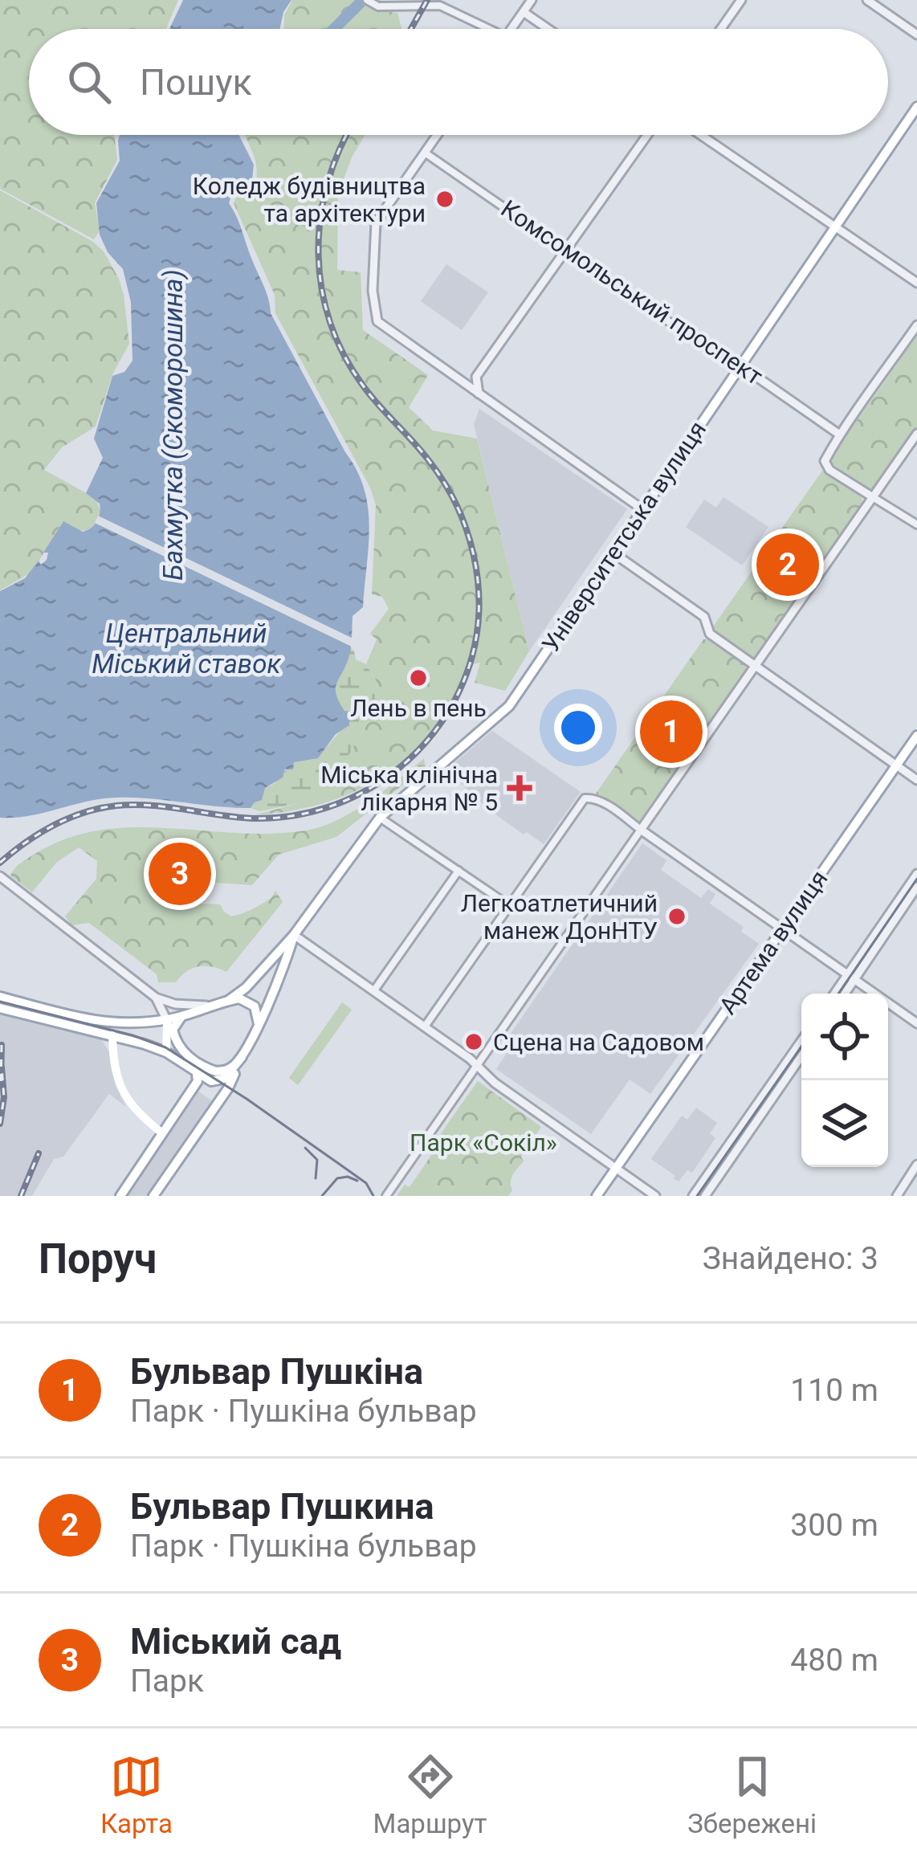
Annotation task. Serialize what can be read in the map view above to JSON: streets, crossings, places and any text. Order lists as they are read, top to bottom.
{
  "streets": {
    "main road": ["Університетська вулиця", "Артема вулиця"],
    "street": ["Комсомольський проспект"]
  },
  "crossings": [
    ["Комсомольський проспект", "Університетська вулиця"]
  ],
  "water": ["Бахмутка (Скоморошина)", "Центральний Міський ставок"],
  "parks": ["Парк «Сокіл»"],
  "places": {
    "other": [
      "Коледж будівництва та архітектури",
      "Лень в пень",
      "Легкоатлетичний манеж ДонНТУ",
      "Сцена на Садовом"
    ],
    "health": ["Міська клінічна лікарня № 5"]
  },
  "page": {
    "search": "Пошук",
    "pins": ["2", "1", "3"],
    "heading": ["Поруч", "Знайдено: 3"],
    "list": [
      {
        "mark": "1",
        "name": "Бульвар Пушкіна",
        "note": "Парк · Пушкіна бульвар",
        "value": "110 m"
      },
      {
        "mark": "2",
        "name": "Бульвар Пушкина",
        "note": "Парк · Пушкіна бульвар",
        "value": "300 m"
      },
      {
        "mark": "3",
        "name": "Міський сад",
        "note": "Парк",
        "value": "480 m"
      }
    ],
    "nav": ["Карта", "Маршрут", "Збережені"]
  }
}
